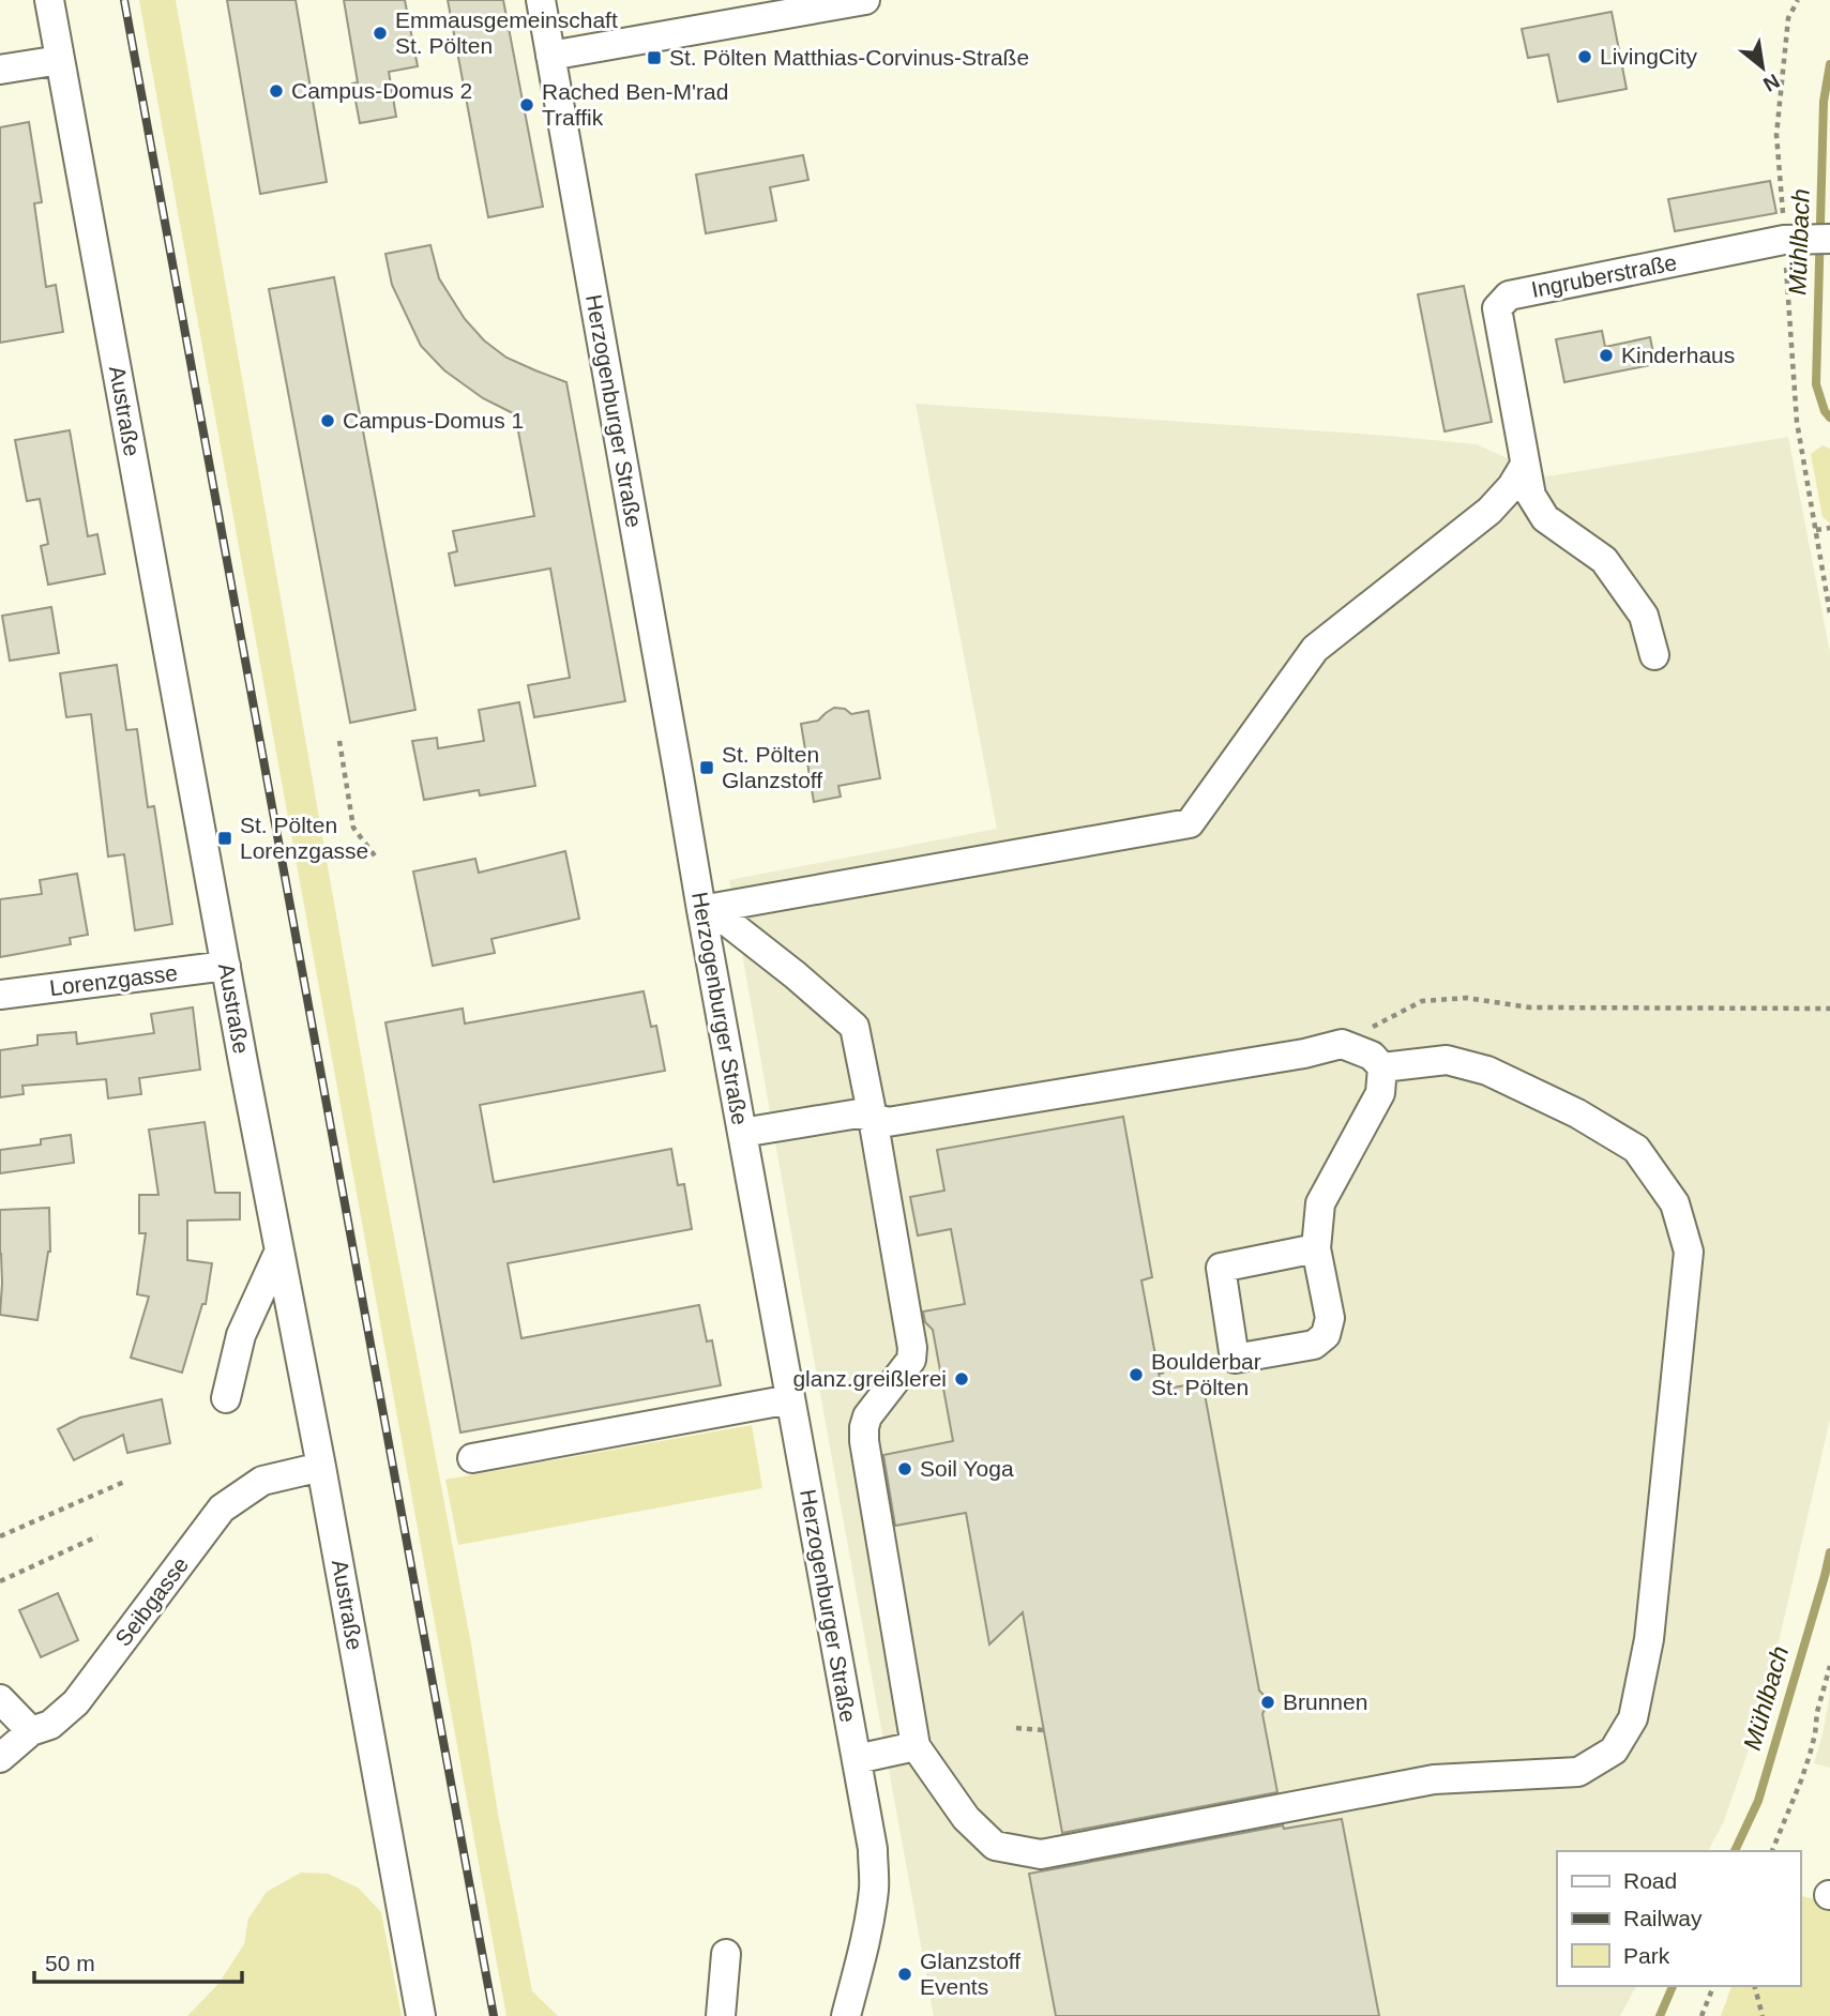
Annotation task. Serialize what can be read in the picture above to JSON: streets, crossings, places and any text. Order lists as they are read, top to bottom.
{
  "streets": {
    "street": [
      "Ingruberstraße",
      "Austraße",
      "Herzogenburger Straße",
      "Lorenzgasse",
      "Seibgasse"
    ]
  },
  "crossings": [
    ["Austraße", "Lorenzgasse"],
    ["Austraße", "Seibgasse"]
  ],
  "water": ["Mühlbach"],
  "places": {
    "other": [
      "Emmausgemeinschaft St. Pölten",
      "LivingCity",
      "Campus-Domus 2",
      "Rached Ben-M'rad Traffik",
      "Kinderhaus",
      "Campus-Domus 1",
      "Boulderbar St. Pölten",
      "glanz.greißlerei",
      "Soil Yoga",
      "Brunnen",
      "Glanzstoff Events"
    ],
    "transit": ["St. Pölten Matthias-Corvinus-Straße", "St. Pölten Glanzstoff", "St. Pölten Lorenzgasse"]
  },
  "legend": ["Road", "Railway", "Park"],
  "scale_bar": "50 m",
  "north": "bottom right"
}
